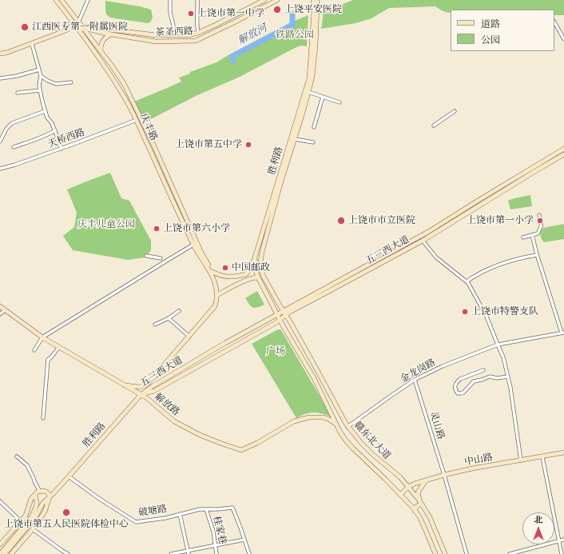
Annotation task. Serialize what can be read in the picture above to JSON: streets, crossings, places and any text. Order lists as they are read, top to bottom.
{
  "streets": {
    "main road": [
      "茶圣西路",
      "庆丰路",
      "胜利路",
      "五三西大道",
      "解放路",
      "赣东北大道",
      "中山路"
    ],
    "street": [
      "天桥西路",
      "金龙岗路",
      "灵山路",
      "破塘路",
      "桂家巷"
    ]
  },
  "crossings": [
    ["茶圣西路", "庆丰路"],
    ["庆丰路", "天桥西路"],
    ["胜利路", "五三西大道"],
    ["胜利路", "解放路"],
    ["胜利路", "赣东北大道"],
    ["胜利路", "中山路"],
    ["胜利路", "破塘路"],
    ["五三西大道", "解放路"],
    ["五三西大道", "赣东北大道"],
    ["金龙岗路", "灵山路"],
    ["金龙岗路", "赣东北大道"],
    ["灵山路", "中山路"],
    ["赣东北大道", "中山路"],
    ["破塘路", "桂家巷"]
  ],
  "water": ["解放河"],
  "parks": ["铁路公园", "庆丰儿童公园", "广场"],
  "places": [
    "上饶平安医院",
    "上饶市第一中学",
    "江西医专第一附属医院",
    "上饶市第五中学",
    "上饶市市立医院",
    "上饶市第一小学",
    "上饶市第六小学",
    "中国邮政",
    "上饶市特警支队",
    "上饶市第五人民医院体检中心"
  ],
  "legend": ["道路", "公园"],
  "north": "top"
}
